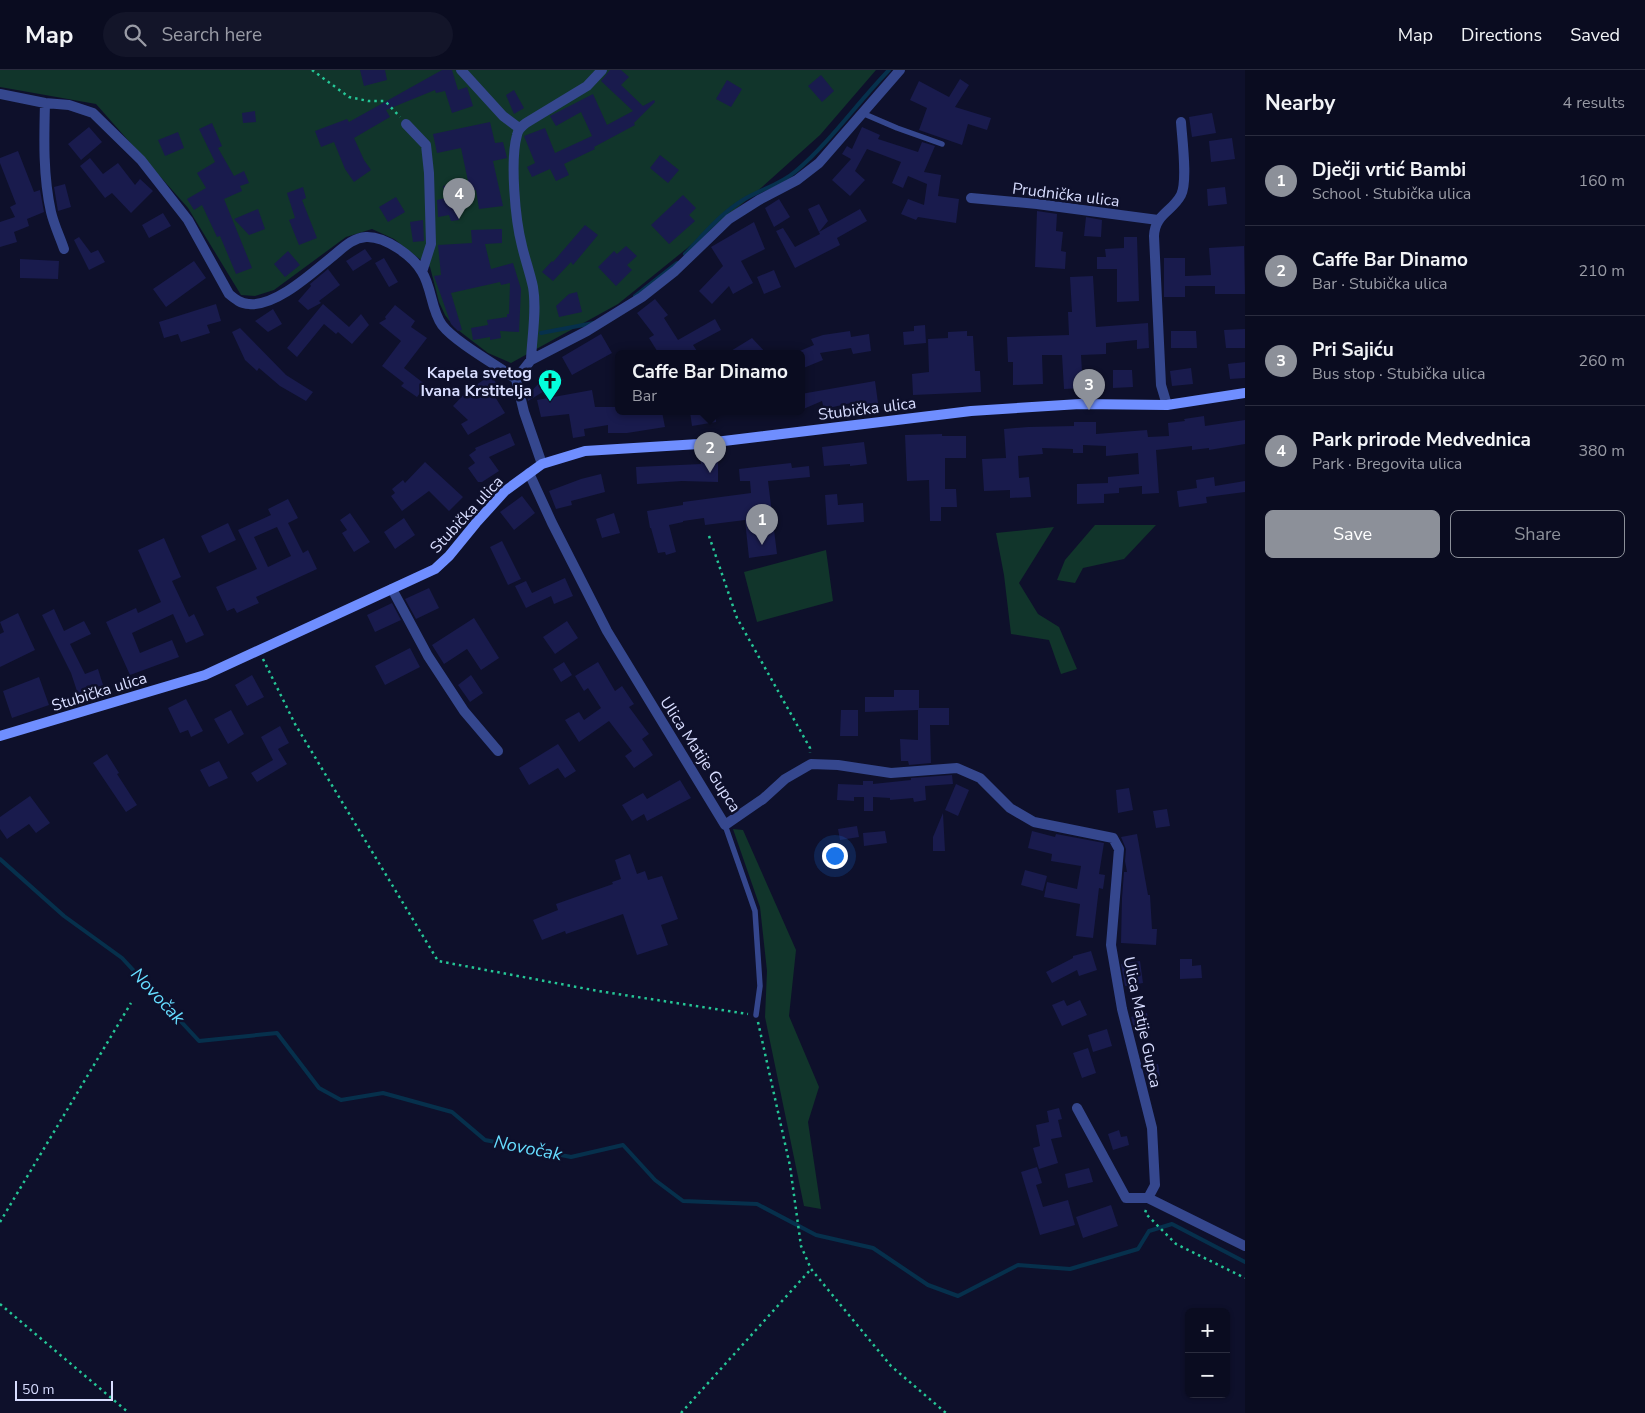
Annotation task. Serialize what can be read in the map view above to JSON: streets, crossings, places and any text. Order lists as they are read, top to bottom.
{
  "streets": {
    "main road": ["Stubička ulica"],
    "street": ["Prudnička ulica", "Ulica Matije Gupca"]
  },
  "crossings": [
    ["Stubička ulica", "Ulica Matije Gupca"]
  ],
  "water": ["Novočak"],
  "places": {
    "church": ["Kapela svetog Ivana Krstitelja"]
  },
  "scale_bar": "50 m",
  "page": {
    "header": "Map",
    "search": "Search here",
    "nav": ["Map", "Directions", "Saved"],
    "heading": ["Nearby", "4 results"],
    "list": [
      {
        "mark": "1",
        "name": "Dječji vrtić Bambi",
        "note": "School · Stubička ulica",
        "value": "160 m"
      },
      {
        "mark": "2",
        "name": "Caffe Bar Dinamo",
        "note": "Bar · Stubička ulica",
        "value": "210 m"
      },
      {
        "mark": "3",
        "name": "Pri Sajiću",
        "note": "Bus stop · Stubička ulica",
        "value": "260 m"
      },
      {
        "mark": "4",
        "name": "Park prirode Medvednica",
        "note": "Park · Bregovita ulica",
        "value": "380 m"
      }
    ],
    "pins": [
      "4",
      "3",
      "2",
      "1"
    ],
    "popup": ["Caffe Bar Dinamo", "Bar"],
    "buttons": ["Save", "Share"],
    "map_buttons": ["+", "−"],
    "scale": "50 m"
  }
}
